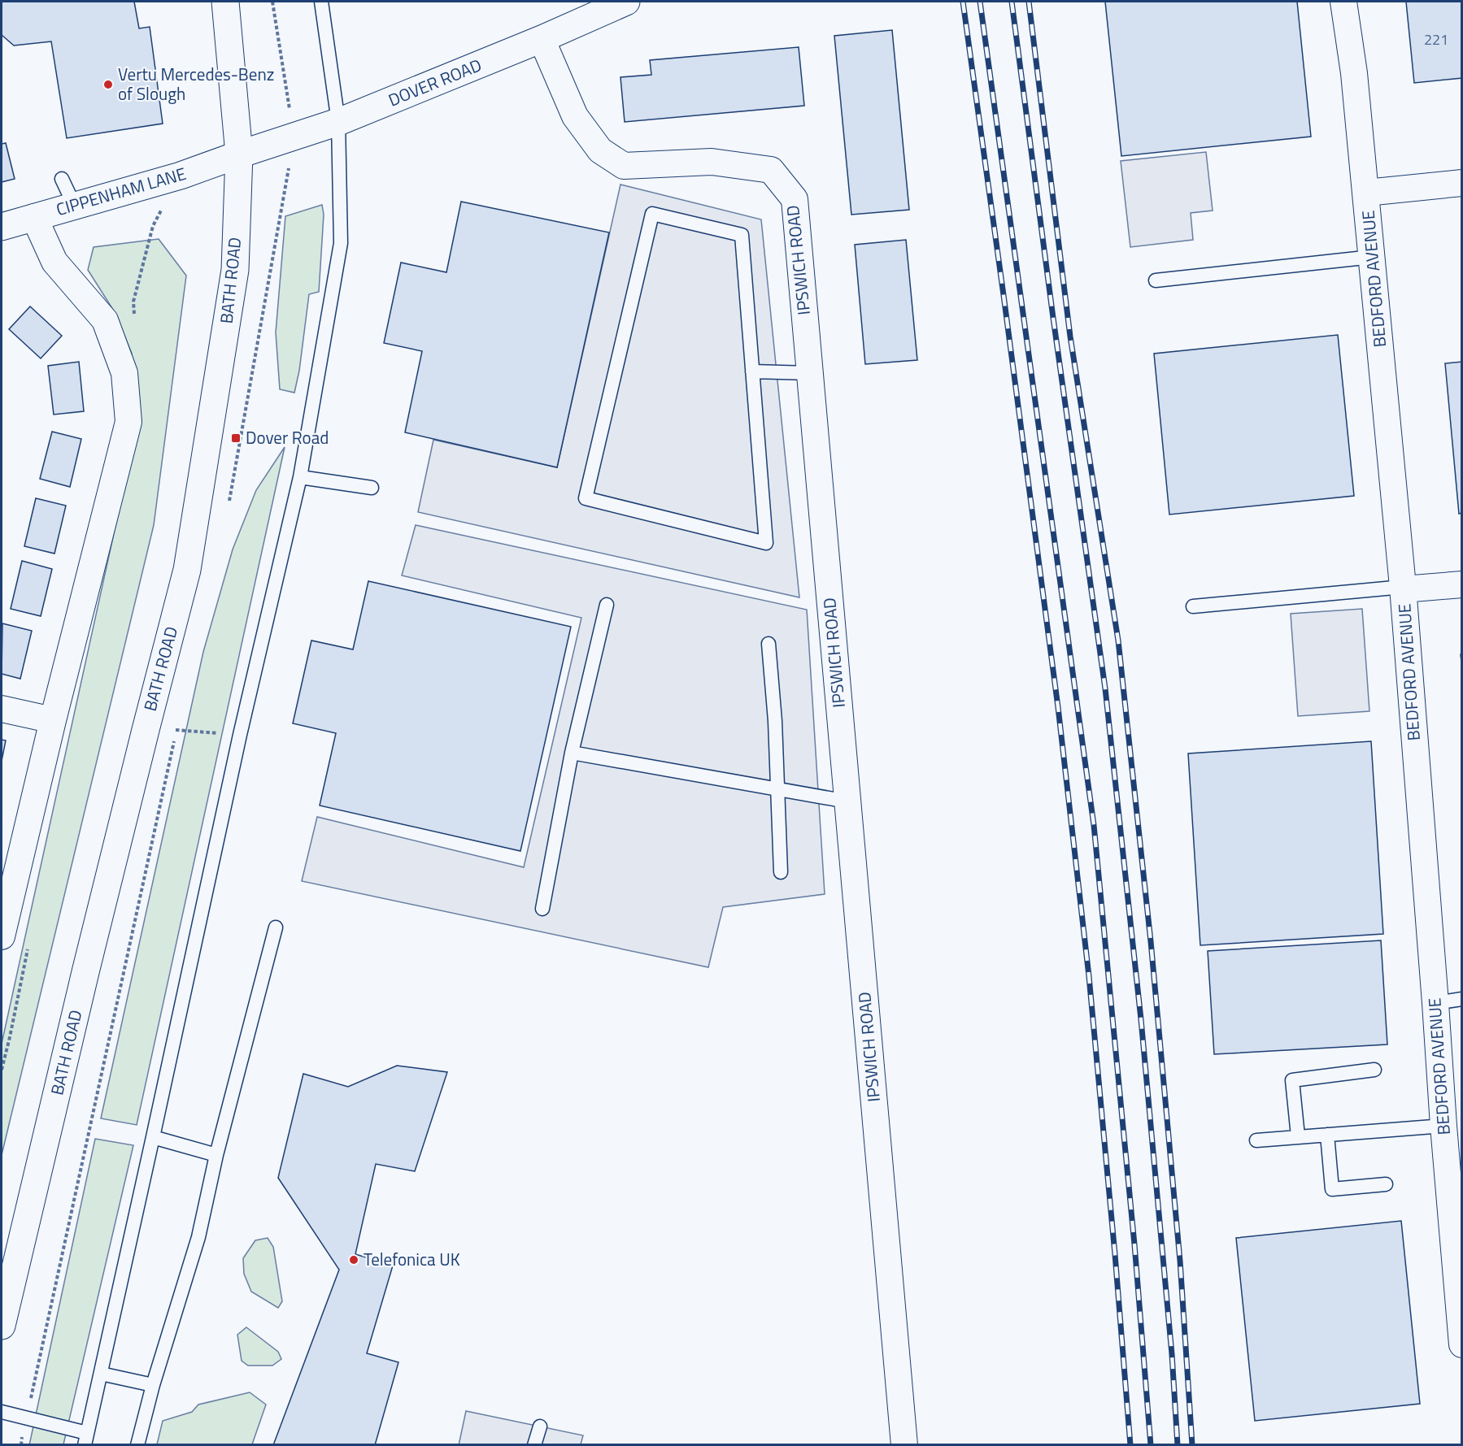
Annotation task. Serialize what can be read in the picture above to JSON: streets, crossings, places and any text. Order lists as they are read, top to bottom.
{
  "streets": {
    "main road": ["DOVER ROAD", "CIPPENHAM LANE", "BATH ROAD"],
    "street": ["IPSWICH ROAD", "BEDFORD AVENUE"]
  },
  "crossings": [
    ["DOVER ROAD", "CIPPENHAM LANE"],
    ["DOVER ROAD", "IPSWICH ROAD"],
    ["DOVER ROAD", "BATH ROAD"],
    ["CIPPENHAM LANE", "BATH ROAD"]
  ],
  "places": {
    "other": ["Vertu Mercedes-Benz of Slough", "Telefonica UK"],
    "transit": ["Dover Road"]
  },
  "house_numbers": ["221"]
}
